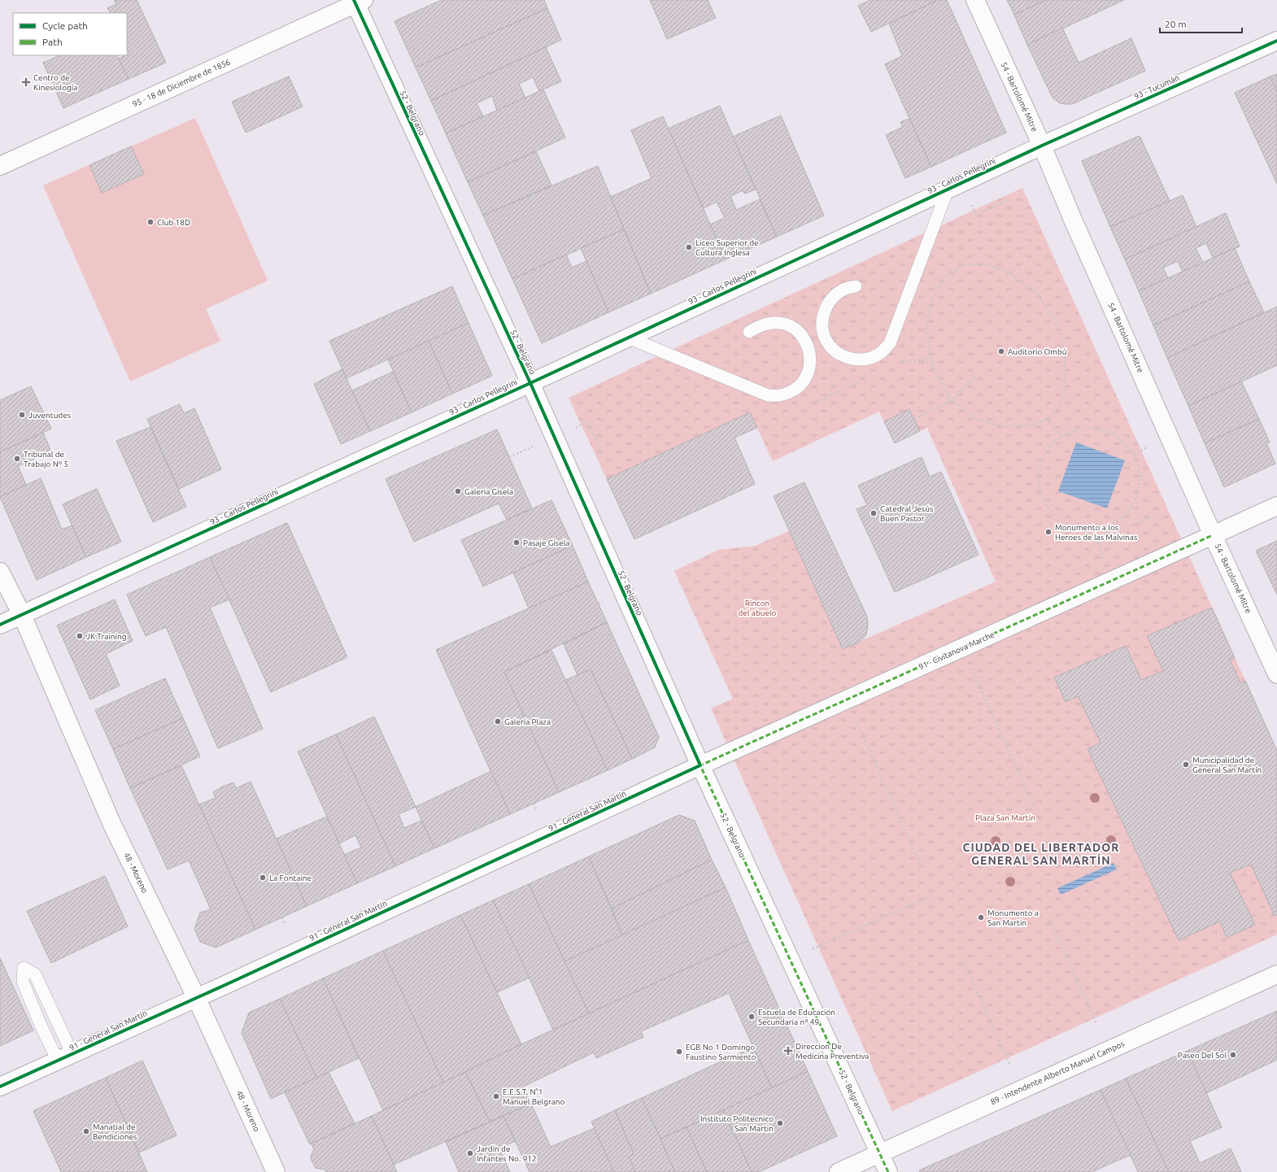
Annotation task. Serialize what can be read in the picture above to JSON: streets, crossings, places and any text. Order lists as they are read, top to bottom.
{
  "streets": {
    "street": [
      "95 - 18 de Diciembre de 1856",
      "93 - Tucumán",
      "54 - Bartolomé Mitre",
      "52 - Belgrano",
      "93 - Carlos Pellegrini",
      "91 - Civitanova Marche",
      "91 - General San Martín",
      "48 - Moreno",
      "89 - Intendente Alberto Manuel Campos"
    ]
  },
  "crossings": [
    ["95 - 18 de Diciembre de 1856", "52 - Belgrano"],
    ["93 - Tucumán", "54 - Bartolomé Mitre"],
    ["93 - Tucumán", "93 - Carlos Pellegrini"],
    ["54 - Bartolomé Mitre", "93 - Carlos Pellegrini"],
    ["54 - Bartolomé Mitre", "91 - Civitanova Marche"],
    ["52 - Belgrano", "93 - Carlos Pellegrini"],
    ["52 - Belgrano", "91 - Civitanova Marche"],
    ["52 - Belgrano", "91 - General San Martín"],
    ["52 - Belgrano", "89 - Intendente Alberto Manuel Campos"],
    ["93 - Carlos Pellegrini", "48 - Moreno"],
    ["91 - Civitanova Marche", "91 - General San Martín"],
    ["91 - General San Martín", "48 - Moreno"]
  ],
  "districts": ["CIUDAD DEL LIBERTADOR GENERAL SAN MARTÍN"],
  "parks": ["Rincon del abuelo", "Plaza San Martín"],
  "places": {
    "health": ["Centro de Kinesiología", "Direccion De Medicina Preventiva"],
    "other": [
      "Club 18D",
      "Liceo Superior de Cultura Inglesa",
      "Auditorio Ombú",
      "Juventudes",
      "Tribunal de Trabajo Nº 5",
      "Galeria Gisela",
      "Catedral Jesús Buen Pastor",
      "Monumento a los Heroes de las Malvinas",
      "Pasaje Gisela",
      "JK Training",
      "Galería Plaza",
      "Municipalidad de General San Martín",
      "La Fontaine",
      "Monumento a San Martin",
      "Escuela de Educación Secundaria nº 49",
      "EGB No 1 Domingo Faustino Sarmiento",
      "Paseo Del Sol",
      "E.E.S.T. N°1 Manuel Belgrano",
      "Instituto Politecnico San Martin",
      "Manatial de Bendiciones",
      "Jardín de Infantes No. 912"
    ]
  },
  "legend": ["Cycle path", "Path"],
  "scale_bar": "20 m"
}
